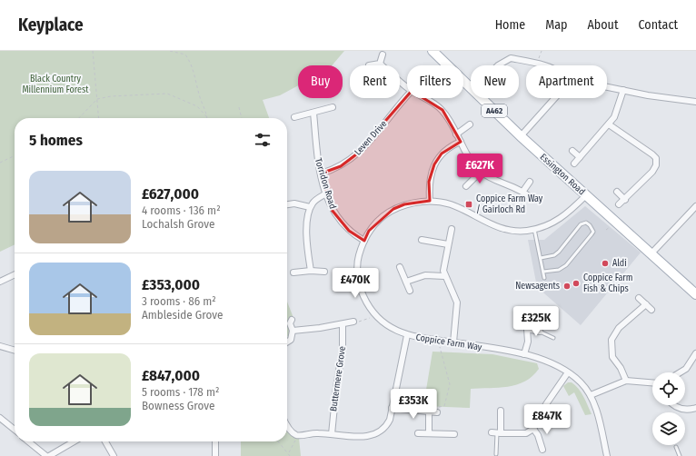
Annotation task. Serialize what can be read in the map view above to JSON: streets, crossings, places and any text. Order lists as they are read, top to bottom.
{
  "streets": {
    "main road": ["A462", "Essington Road"],
    "street": [
      "Leven Drive",
      "Torridon Road",
      "Coppice Farm Way",
      "Buttermere Grove"
    ]
  },
  "crossings": [
    ["Leven Drive", "Torridon Road"],
    ["Essington Road", "Coppice Farm Way"],
    ["Torridon Road", "Coppice Farm Way"]
  ],
  "parks": ["Black Country Millennium Forest"],
  "places": {
    "transit": ["Coppice Farm Way / Gairloch Rd"],
    "other": ["Aldi", "Coppice Farm Fish & Chips", "Newsagents"]
  },
  "page": {
    "header": "Keyplace",
    "nav": [
      "Home",
      "Map",
      "About",
      "Contact"
    ],
    "chip": [
      "Buy",
      "Rent",
      "Filters",
      "New",
      "Apartment"
    ],
    "heading": "5 homes",
    "price": [
      "£627K",
      "£470K",
      "£325K",
      "£353K",
      "£847K"
    ],
    "list": [
      {
        "name": "£627,000",
        "note": "4 rooms · 136 m² · Lochalsh Grove"
      },
      {
        "name": "£353,000",
        "note": "3 rooms · 86 m² · Ambleside Grove"
      },
      {
        "name": "£847,000",
        "note": "5 rooms · 178 m² · Bowness Grove"
      }
    ]
  }
}
